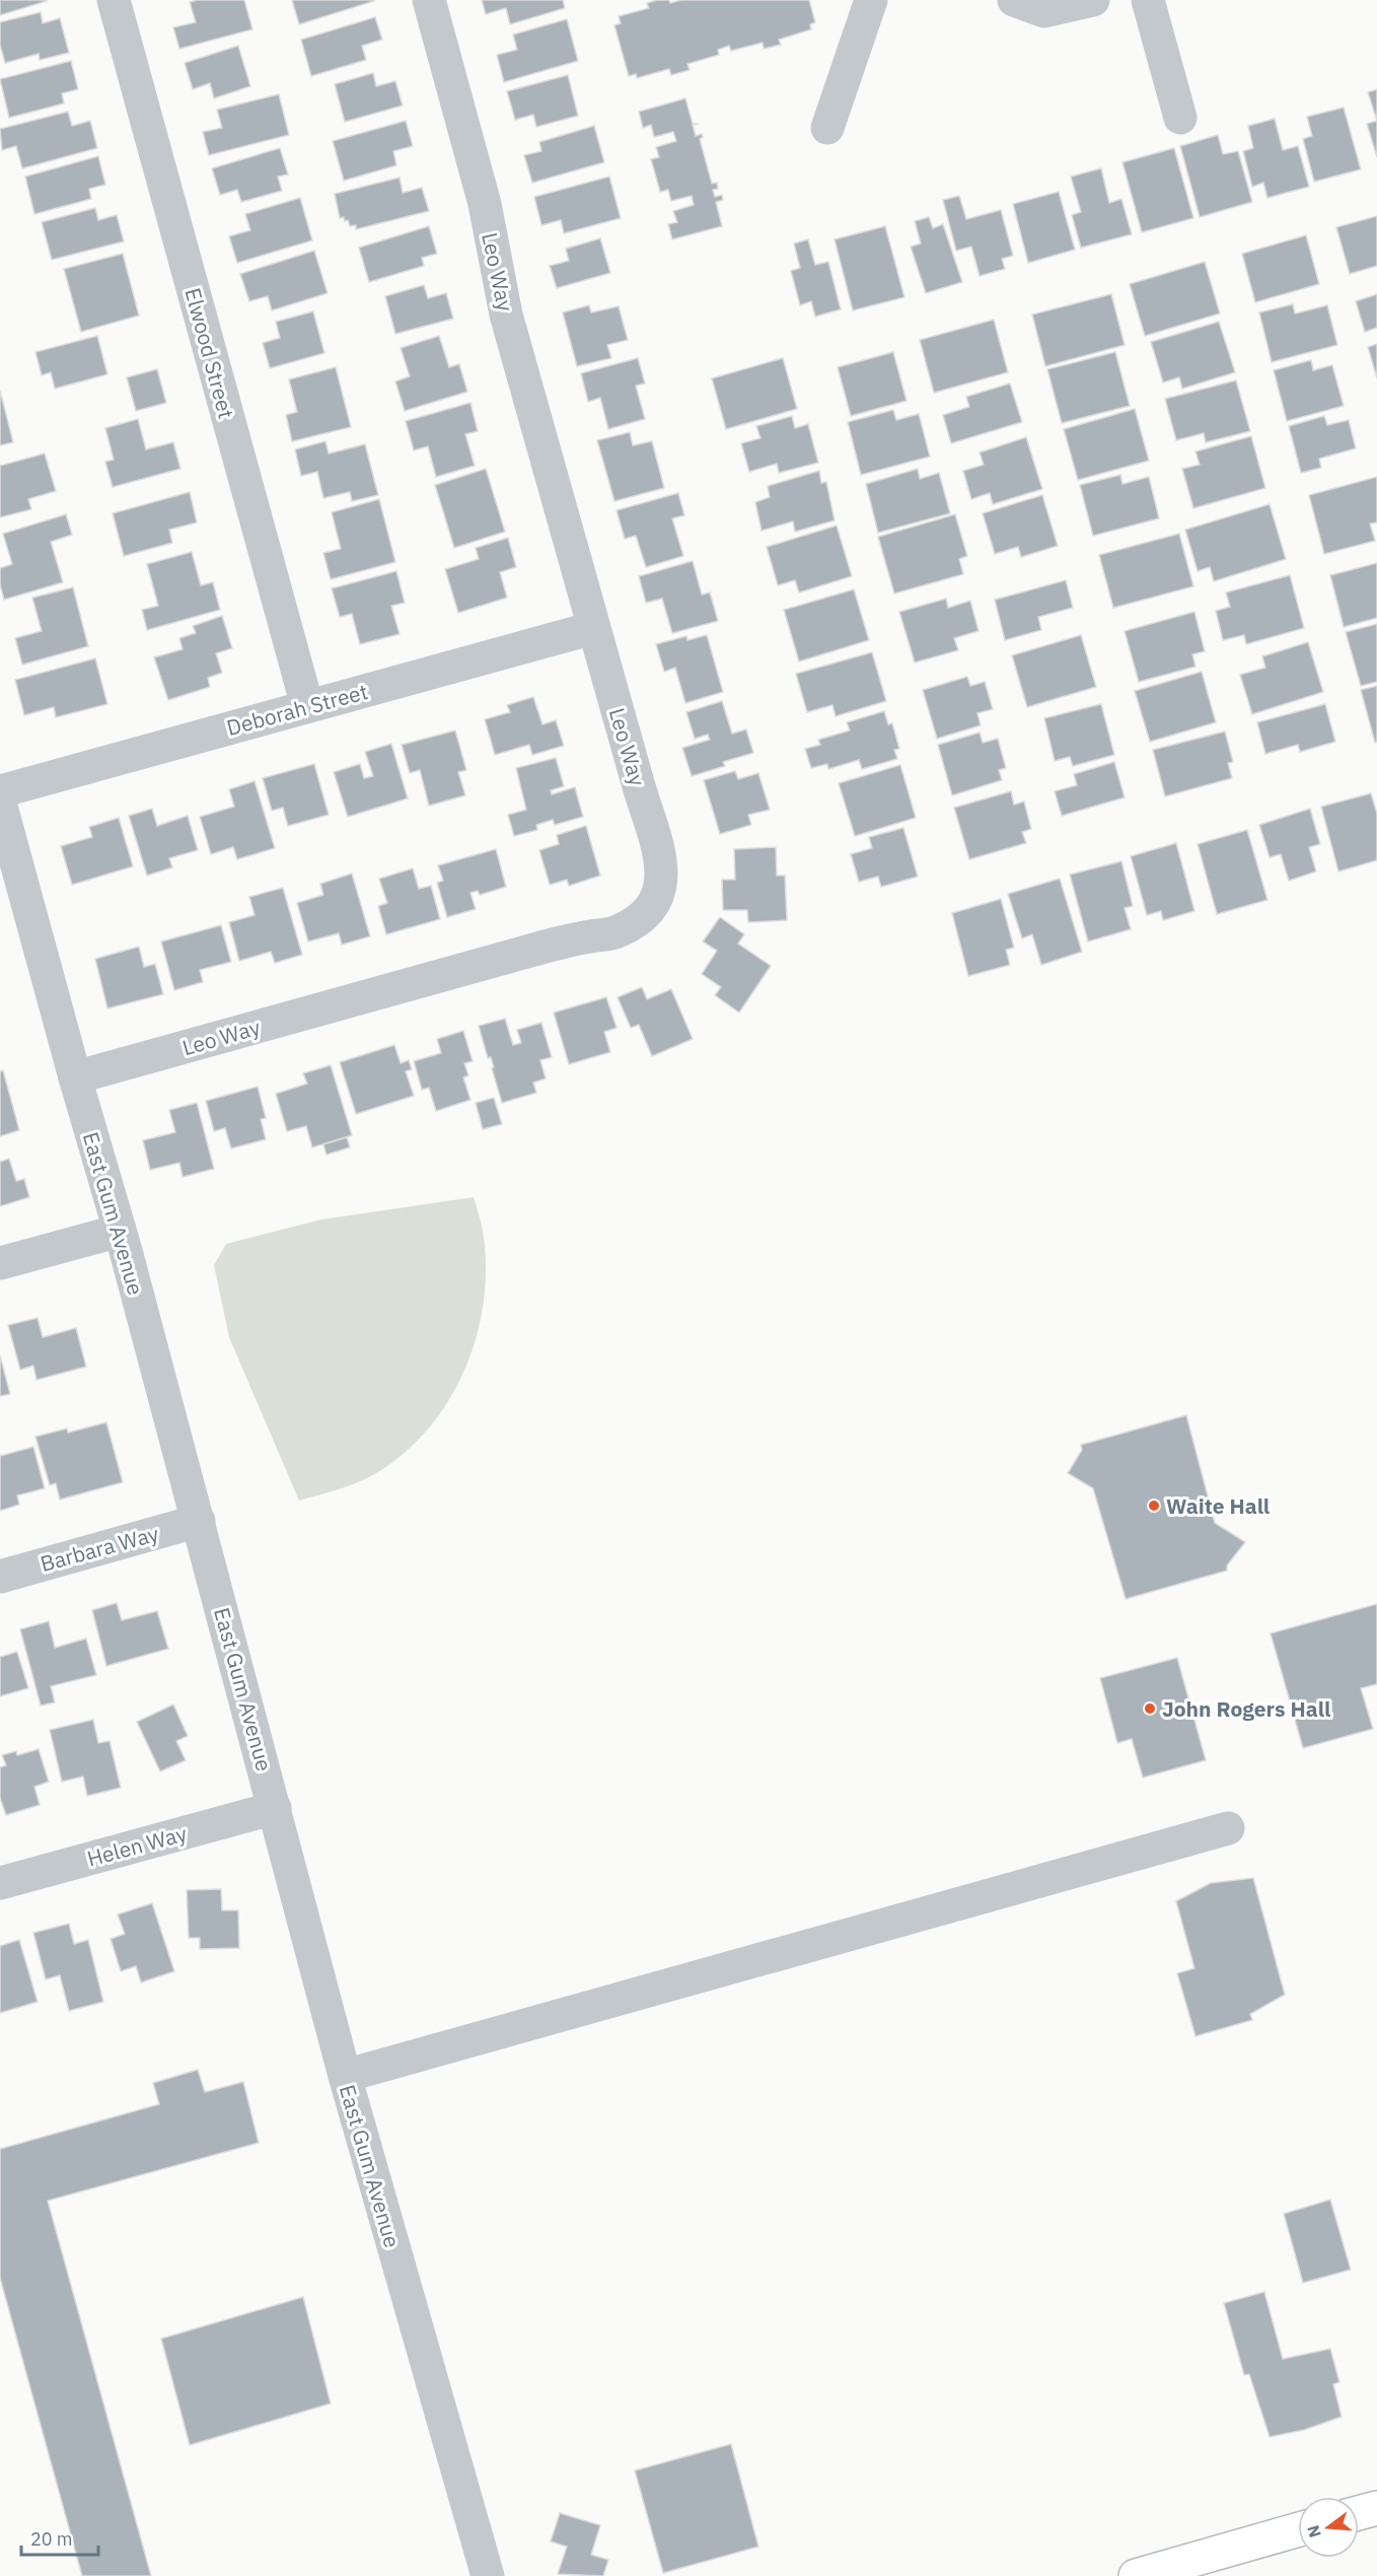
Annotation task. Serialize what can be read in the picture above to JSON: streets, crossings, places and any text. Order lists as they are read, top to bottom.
{
  "streets": {
    "street": [
      "Leo Way",
      "Elwood Street",
      "Deborah Street",
      "East Gum Avenue",
      "Barbara Way",
      "Helen Way"
    ]
  },
  "crossings": [
    ["Leo Way", "Deborah Street"],
    ["Leo Way", "East Gum Avenue"],
    ["Elwood Street", "Deborah Street"],
    ["East Gum Avenue", "Barbara Way"],
    ["East Gum Avenue", "Helen Way"]
  ],
  "places": ["Waite Hall", "John Rogers Hall"],
  "scale_bar": "20 m",
  "north": "left"
}
